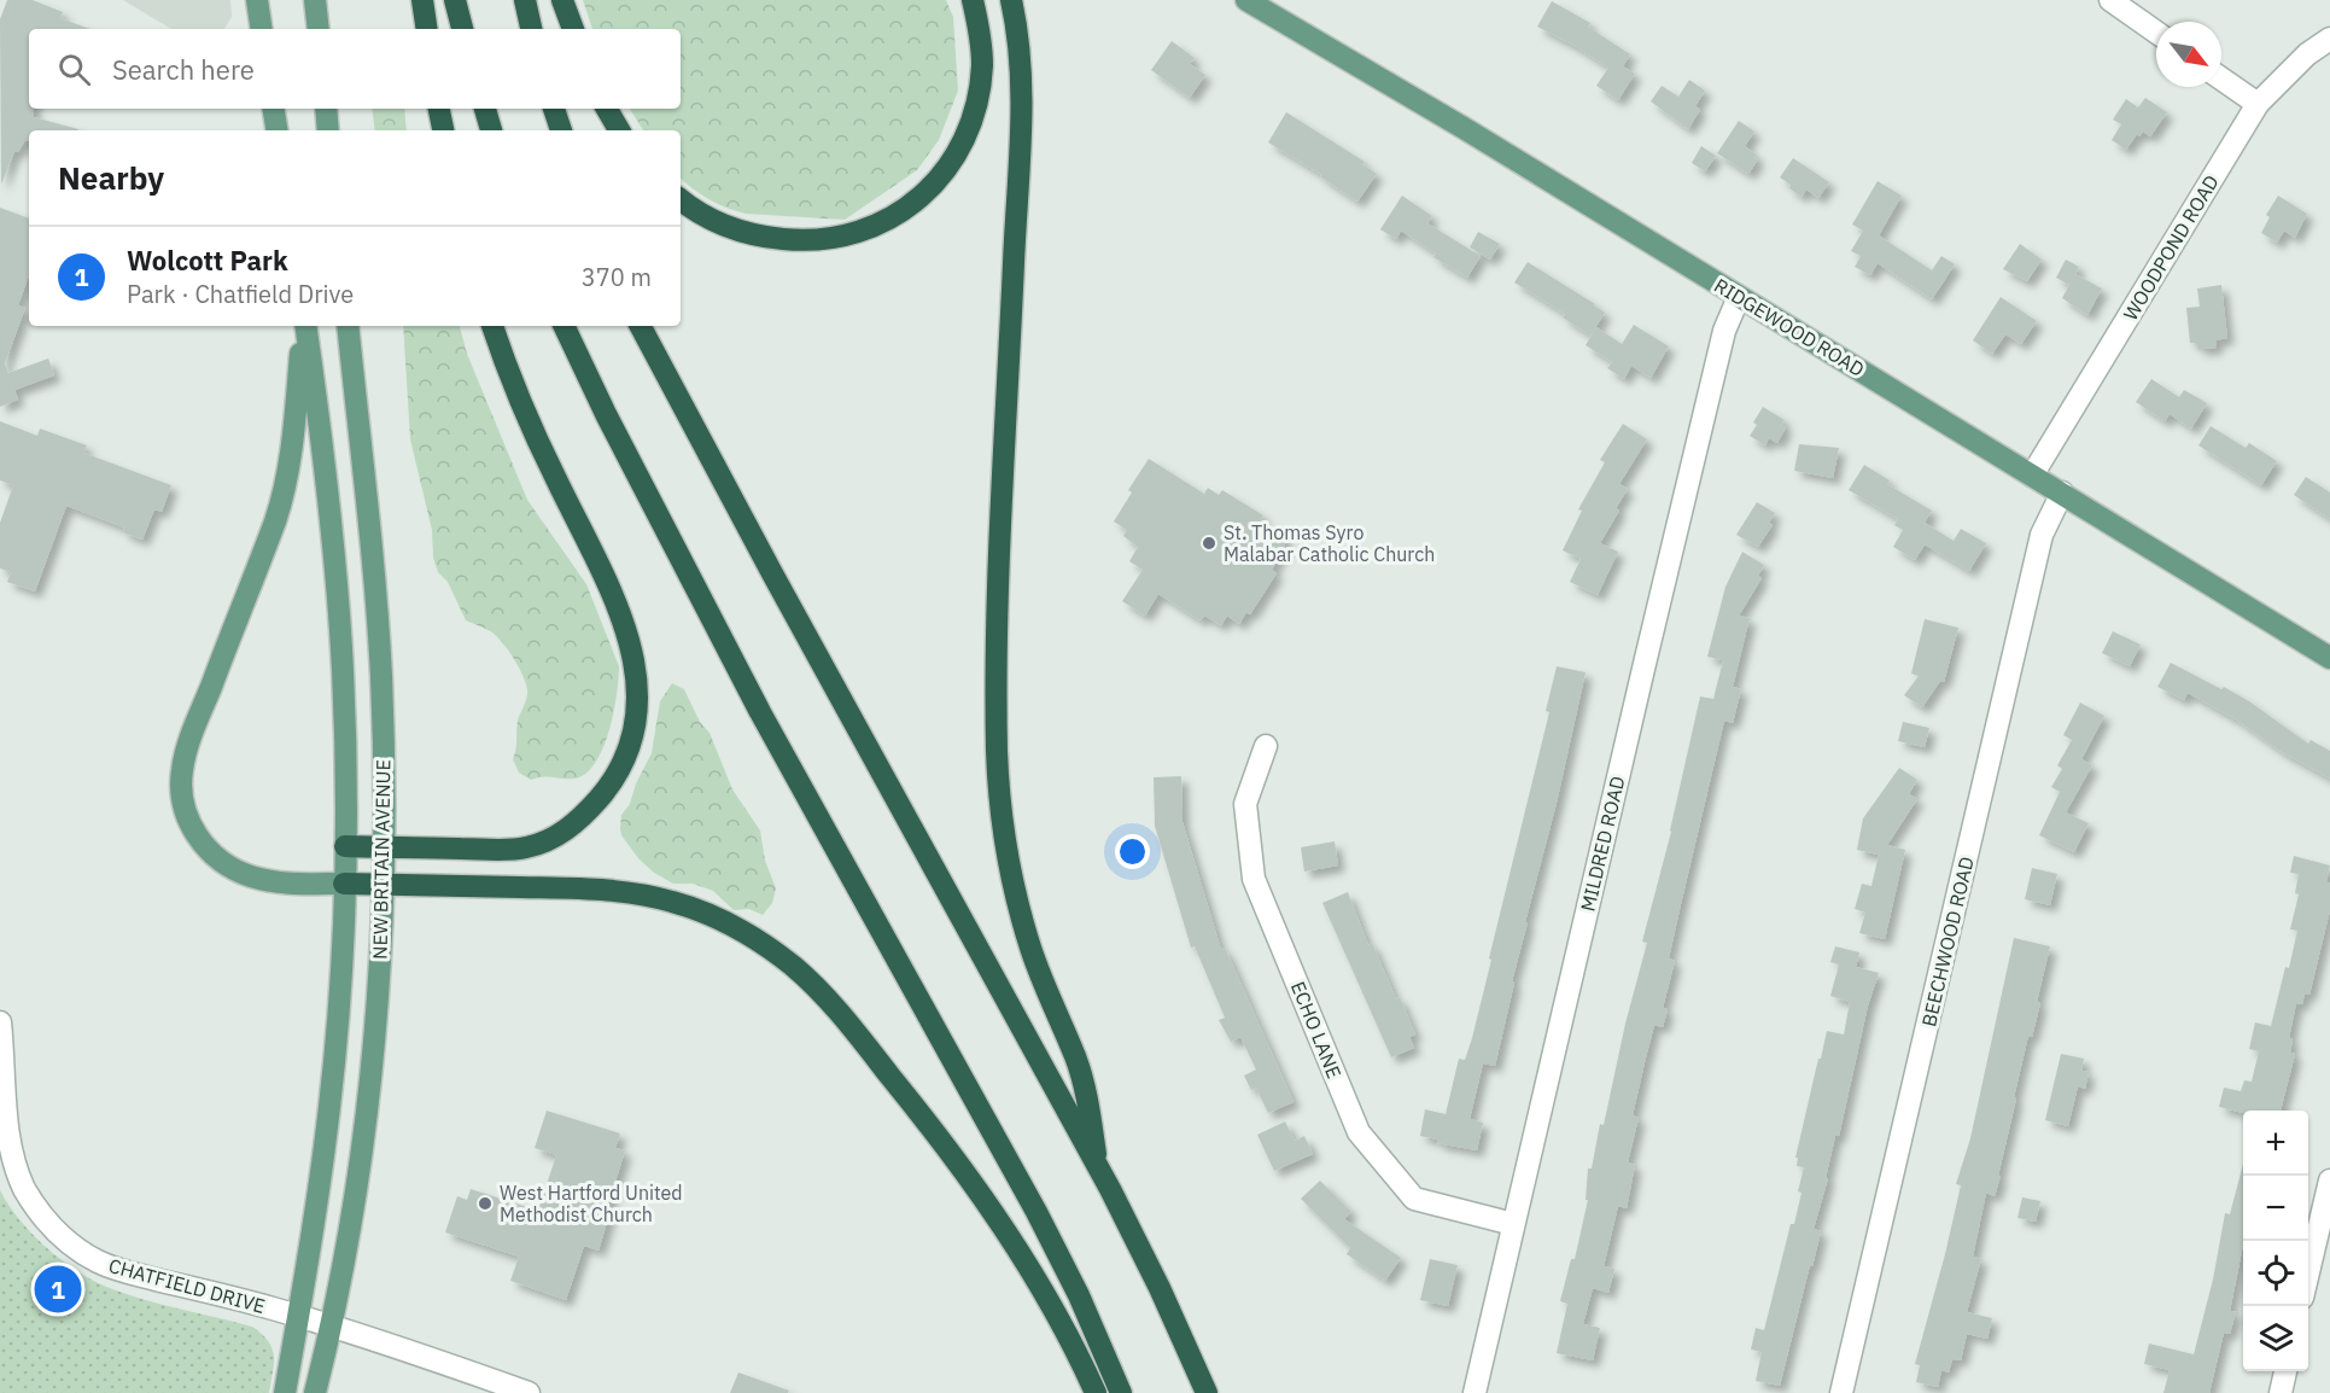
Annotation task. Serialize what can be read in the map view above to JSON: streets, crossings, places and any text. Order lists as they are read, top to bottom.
{
  "streets": {
    "main road": ["RIDGEWOOD ROAD", "NEW BRITAIN AVENUE"],
    "street": [
      "WOODPOND ROAD",
      "MILDRED ROAD",
      "BEECHWOOD ROAD",
      "ECHO LANE",
      "CHATFIELD DRIVE"
    ]
  },
  "crossings": [
    ["WOODPOND ROAD", "RIDGEWOOD ROAD"],
    ["RIDGEWOOD ROAD", "MILDRED ROAD"],
    ["RIDGEWOOD ROAD", "BEECHWOOD ROAD"],
    ["MILDRED ROAD", "ECHO LANE"],
    ["NEW BRITAIN AVENUE", "CHATFIELD DRIVE"]
  ],
  "places": ["St. Thomas Syro Malabar Catholic Church", "West Hartford United Methodist Church"],
  "north": "bottom right",
  "page": {
    "search": "Search here",
    "heading": "Nearby",
    "list": [
      {
        "mark": "1",
        "name": "Wolcott Park",
        "note": "Park · Chatfield Drive",
        "value": "370 m"
      }
    ],
    "map_buttons": ["+", "−"],
    "pins": "1"
  }
}
